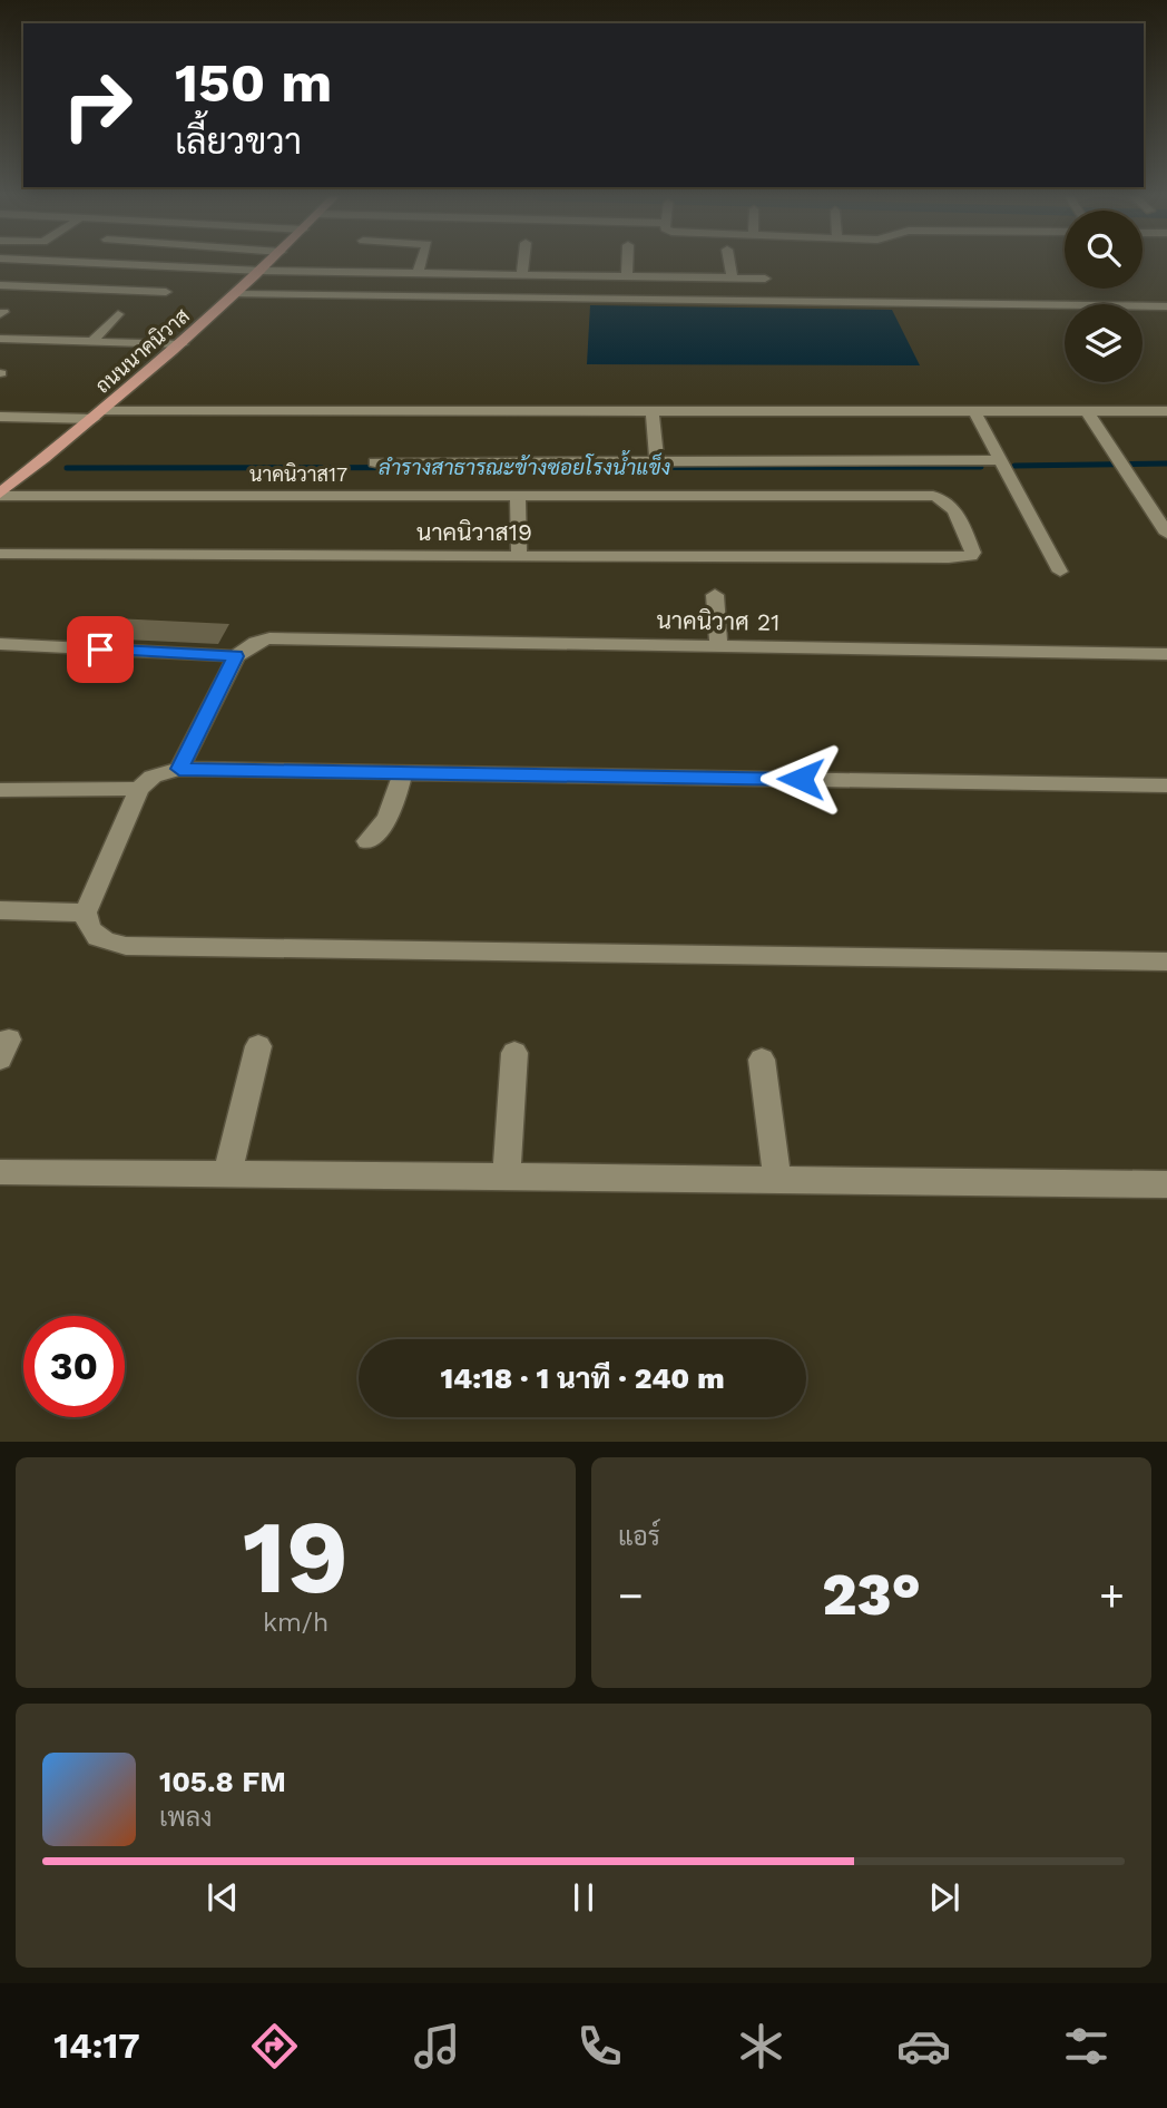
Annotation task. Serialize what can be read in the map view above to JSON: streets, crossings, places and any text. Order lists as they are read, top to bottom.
{
  "streets": {
    "main road": ["ถนนนาคนิวาส"],
    "street": ["นาคนิวาส17", "นาคนิวาส19", "นาคนิวาศ 21"]
  },
  "crossings": [
    ["ถนนนาคนิวาส", "นาคนิวาส17"],
    ["นาคนิวาส17", "นาคนิวาส19"]
  ],
  "water": ["ลำรางสาธารณะข้างซอยโรงน้ำแข็ง"],
  "page": {
    "turn": ["150 m", "เลี้ยวขวา"],
    "limit": "30",
    "trip": "14:18 · 1 นาที · 240 m",
    "tile": [
      ["19", "km/h"],
      "แอร์"
    ],
    "heat": ["−", "23°", "+"],
    "song": ["105.8 FM", "เพลง"],
    "tabs": "14:17"
  }
}
